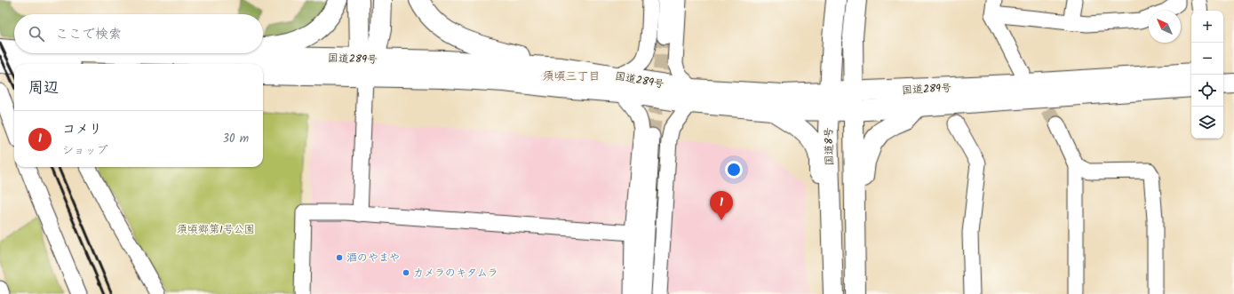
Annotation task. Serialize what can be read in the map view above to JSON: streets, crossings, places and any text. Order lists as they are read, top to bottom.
{
  "streets": {
    "highway": ["国道289号", "国道8号"]
  },
  "crossings": [
    ["国道289号", "国道8号"]
  ],
  "districts": ["須頃三丁目"],
  "parks": ["須頃郷第1号公園"],
  "places": ["酒のやまや", "カメラのキタムラ"],
  "north": "top left",
  "page": {
    "map_buttons": ["+", "−"],
    "search": "ここで検索",
    "heading": "周辺",
    "list": [
      {
        "mark": "1",
        "name": "コメリ",
        "note": "ショップ",
        "value": "30 m"
      }
    ],
    "pins": "1"
  }
}
